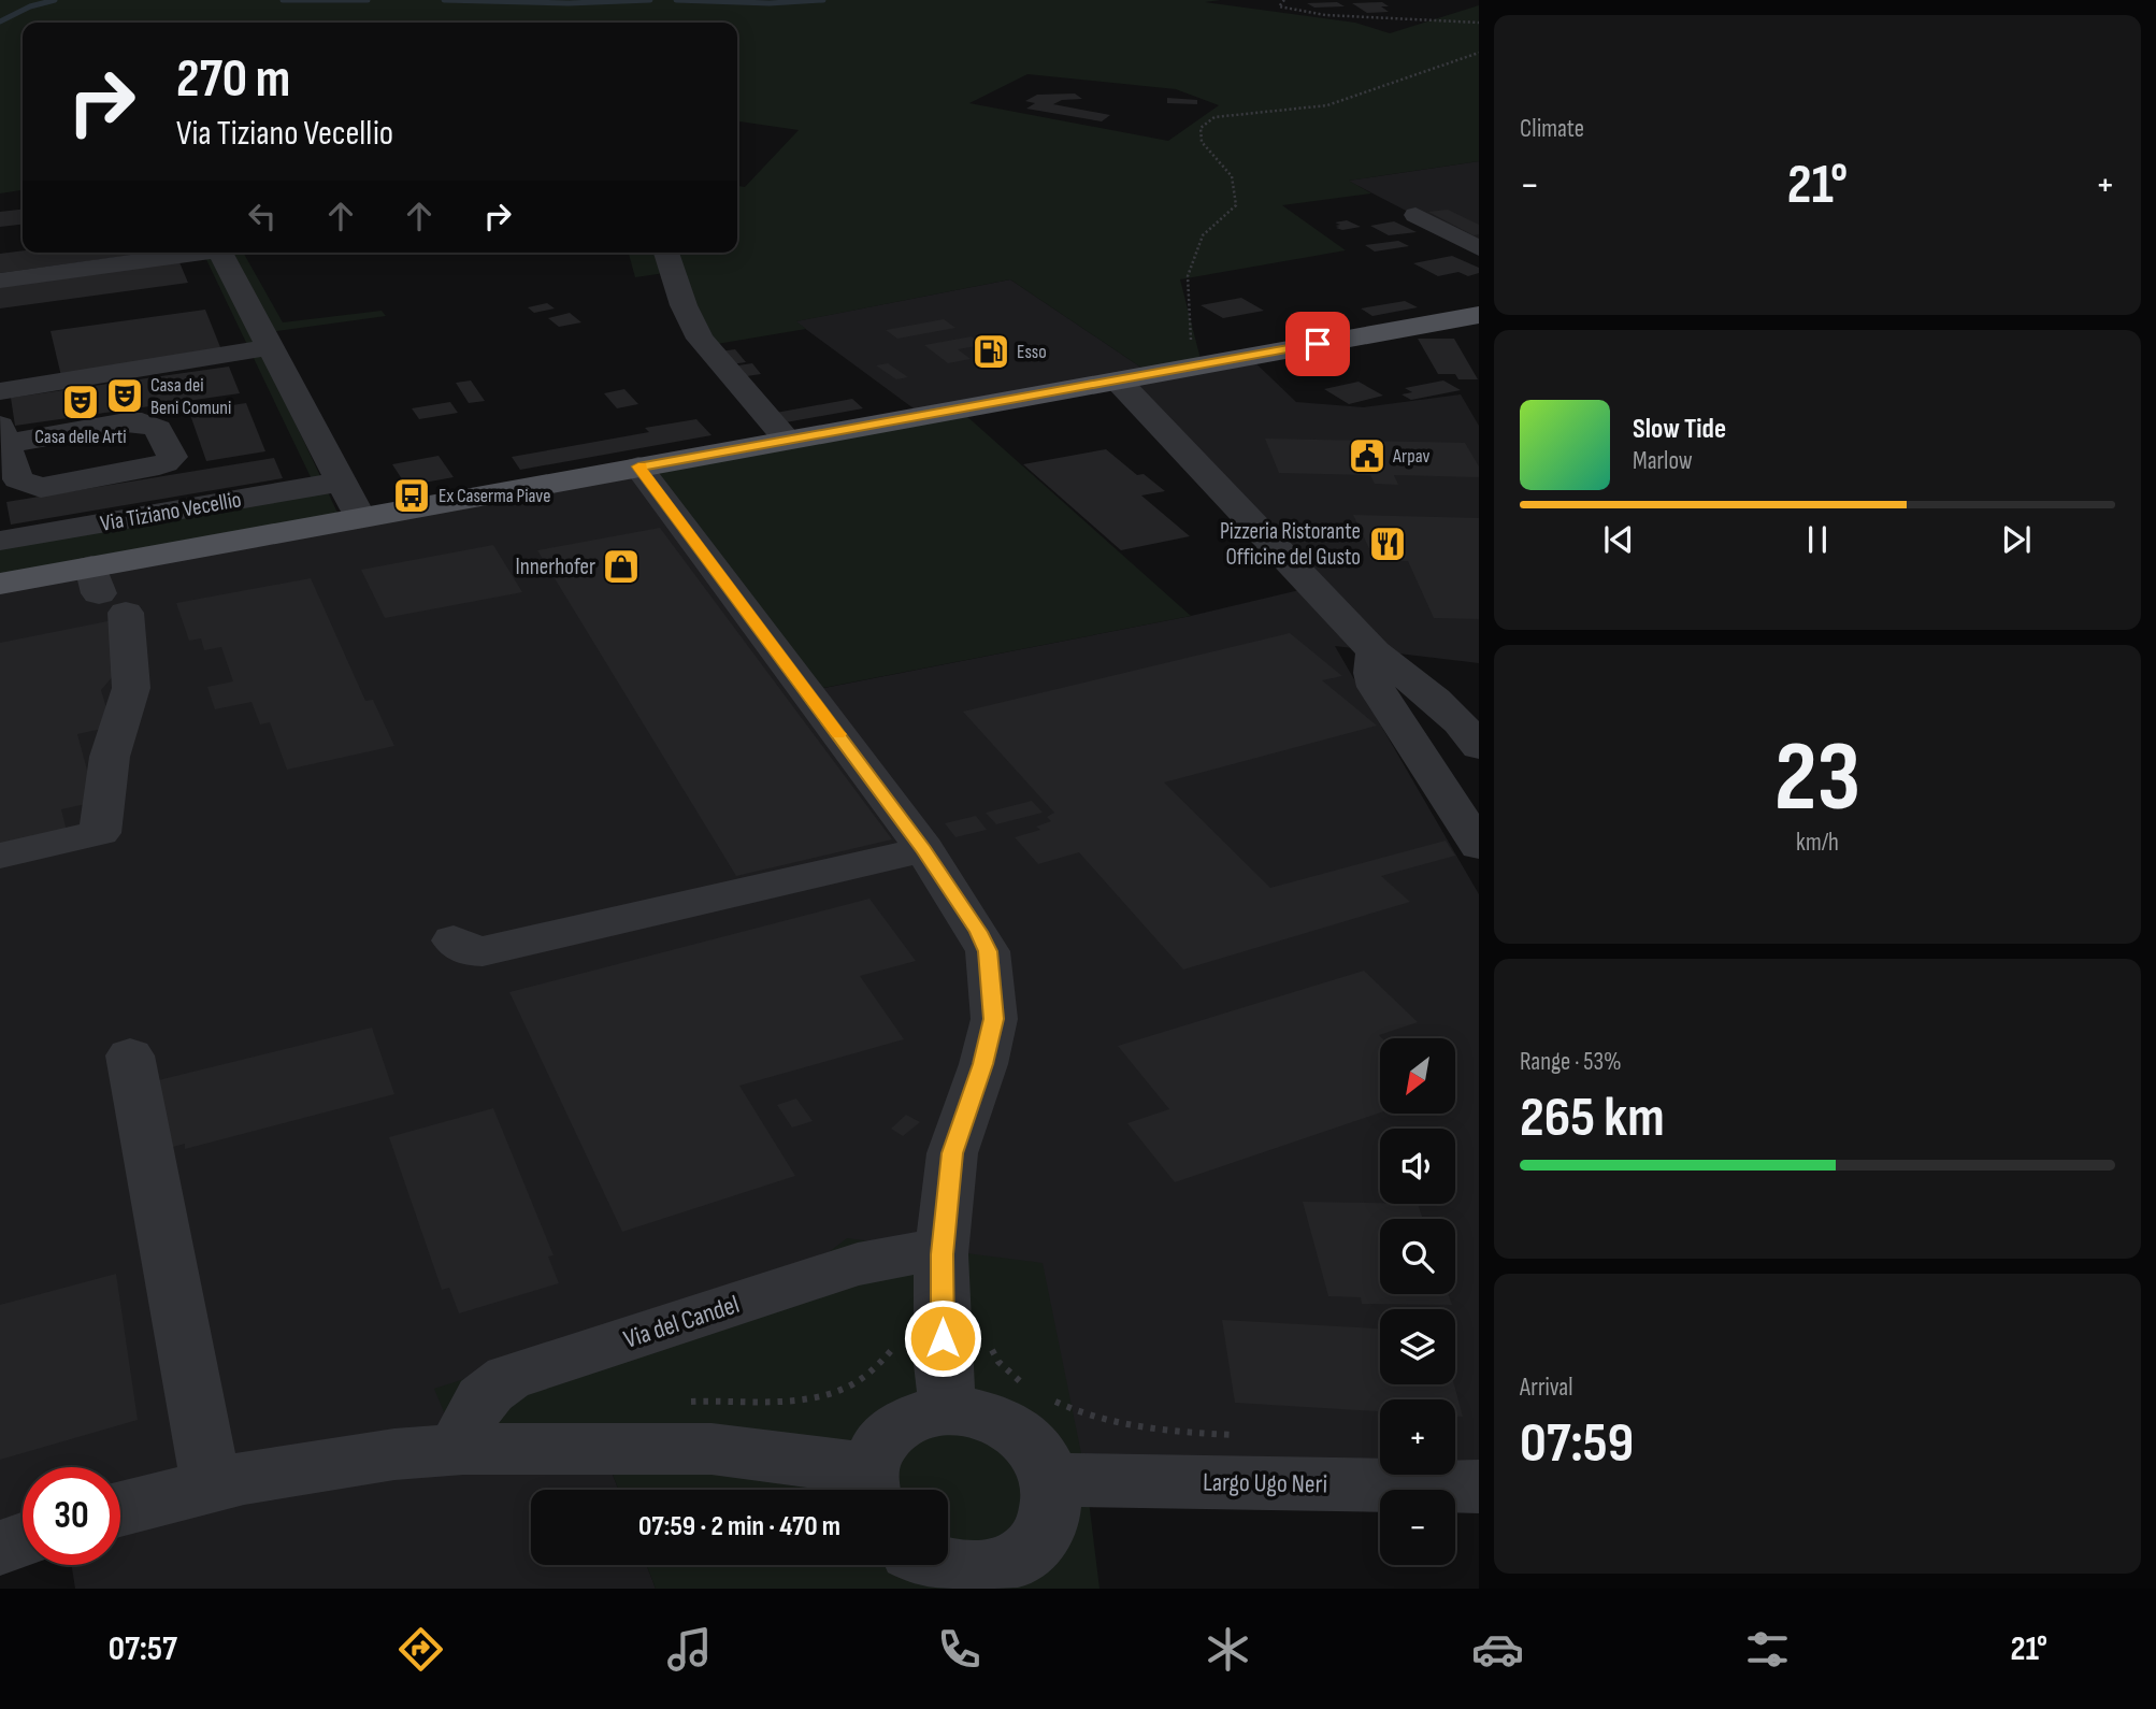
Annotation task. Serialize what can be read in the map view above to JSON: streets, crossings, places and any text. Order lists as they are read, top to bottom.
{
  "streets": {
    "main road": ["Via Tiziano Vecellio"],
    "street": ["Via del Candel", "Largo Ugo Neri"]
  },
  "places": {
    "fuel station": ["Esso"],
    "theatre": ["Casa dei Beni Comuni", "Casa delle Arti"],
    "public building": ["Arpav"],
    "bus stop": ["Ex Caserma Piave"],
    "restaurant": ["Pizzeria Ristorante Officine del Gusto"],
    "shop": ["Innerhofer"]
  },
  "north": "bottom left",
  "page": {
    "tile": [
      "Climate",
      ["23", "km/h"],
      ["Range · 53%", "265 km"],
      ["Arrival", "07:59"]
    ],
    "turn": ["270 m", "Via Tiziano Vecellio"],
    "heat": ["−", "21°", "+"],
    "song": ["Slow Tide", "Marlow"],
    "map_buttons": ["+", "−"],
    "limit": "30",
    "trip": "07:59 · 2 min · 470 m",
    "tabs": ["07:57", "21°"]
  }
}
